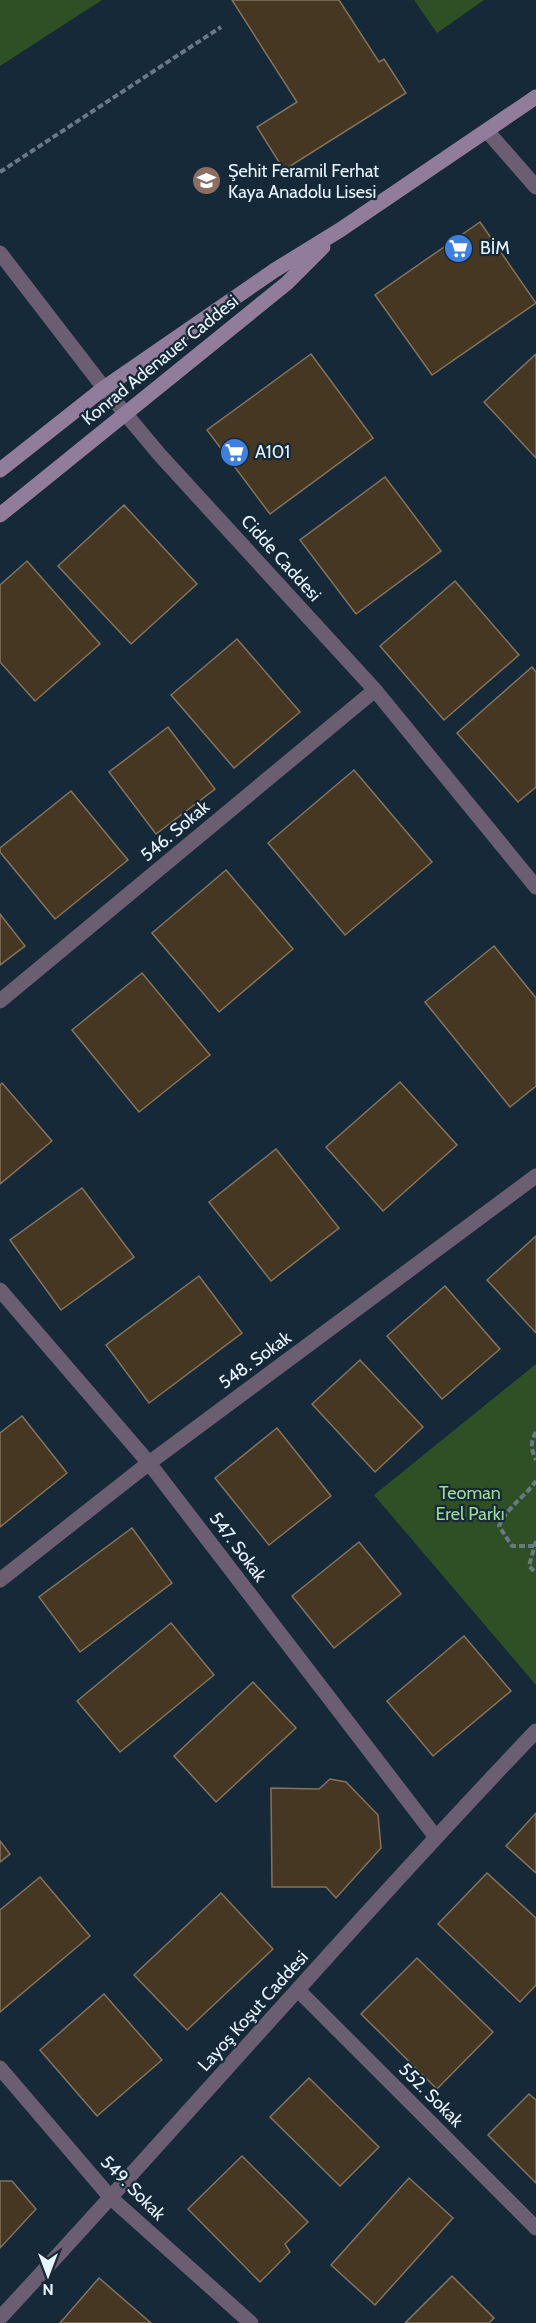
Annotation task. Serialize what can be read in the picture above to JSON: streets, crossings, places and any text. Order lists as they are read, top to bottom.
{
  "streets": {
    "main road": ["Konrad Adenauer Caddesi"],
    "street": [
      "Cidde Caddesi",
      "546. Sokak",
      "548. Sokak",
      "547. Sokak",
      "Layoş Koşut Caddesi",
      "552. Sokak",
      "549. Sokak"
    ]
  },
  "crossings": [
    ["Konrad Adenauer Caddesi", "Cidde Caddesi"],
    ["Cidde Caddesi", "546. Sokak"],
    ["548. Sokak", "547. Sokak"],
    ["547. Sokak", "Layoş Koşut Caddesi"],
    ["Layoş Koşut Caddesi", "552. Sokak"],
    ["Layoş Koşut Caddesi", "549. Sokak"]
  ],
  "parks": ["Teoman Erel Parkı"],
  "places": {
    "school or university": ["Şehit Feramil Ferhat Kaya Anadolu Lisesi"],
    "supermarket": ["BİM", "A101"]
  },
  "north": "bottom"
}
